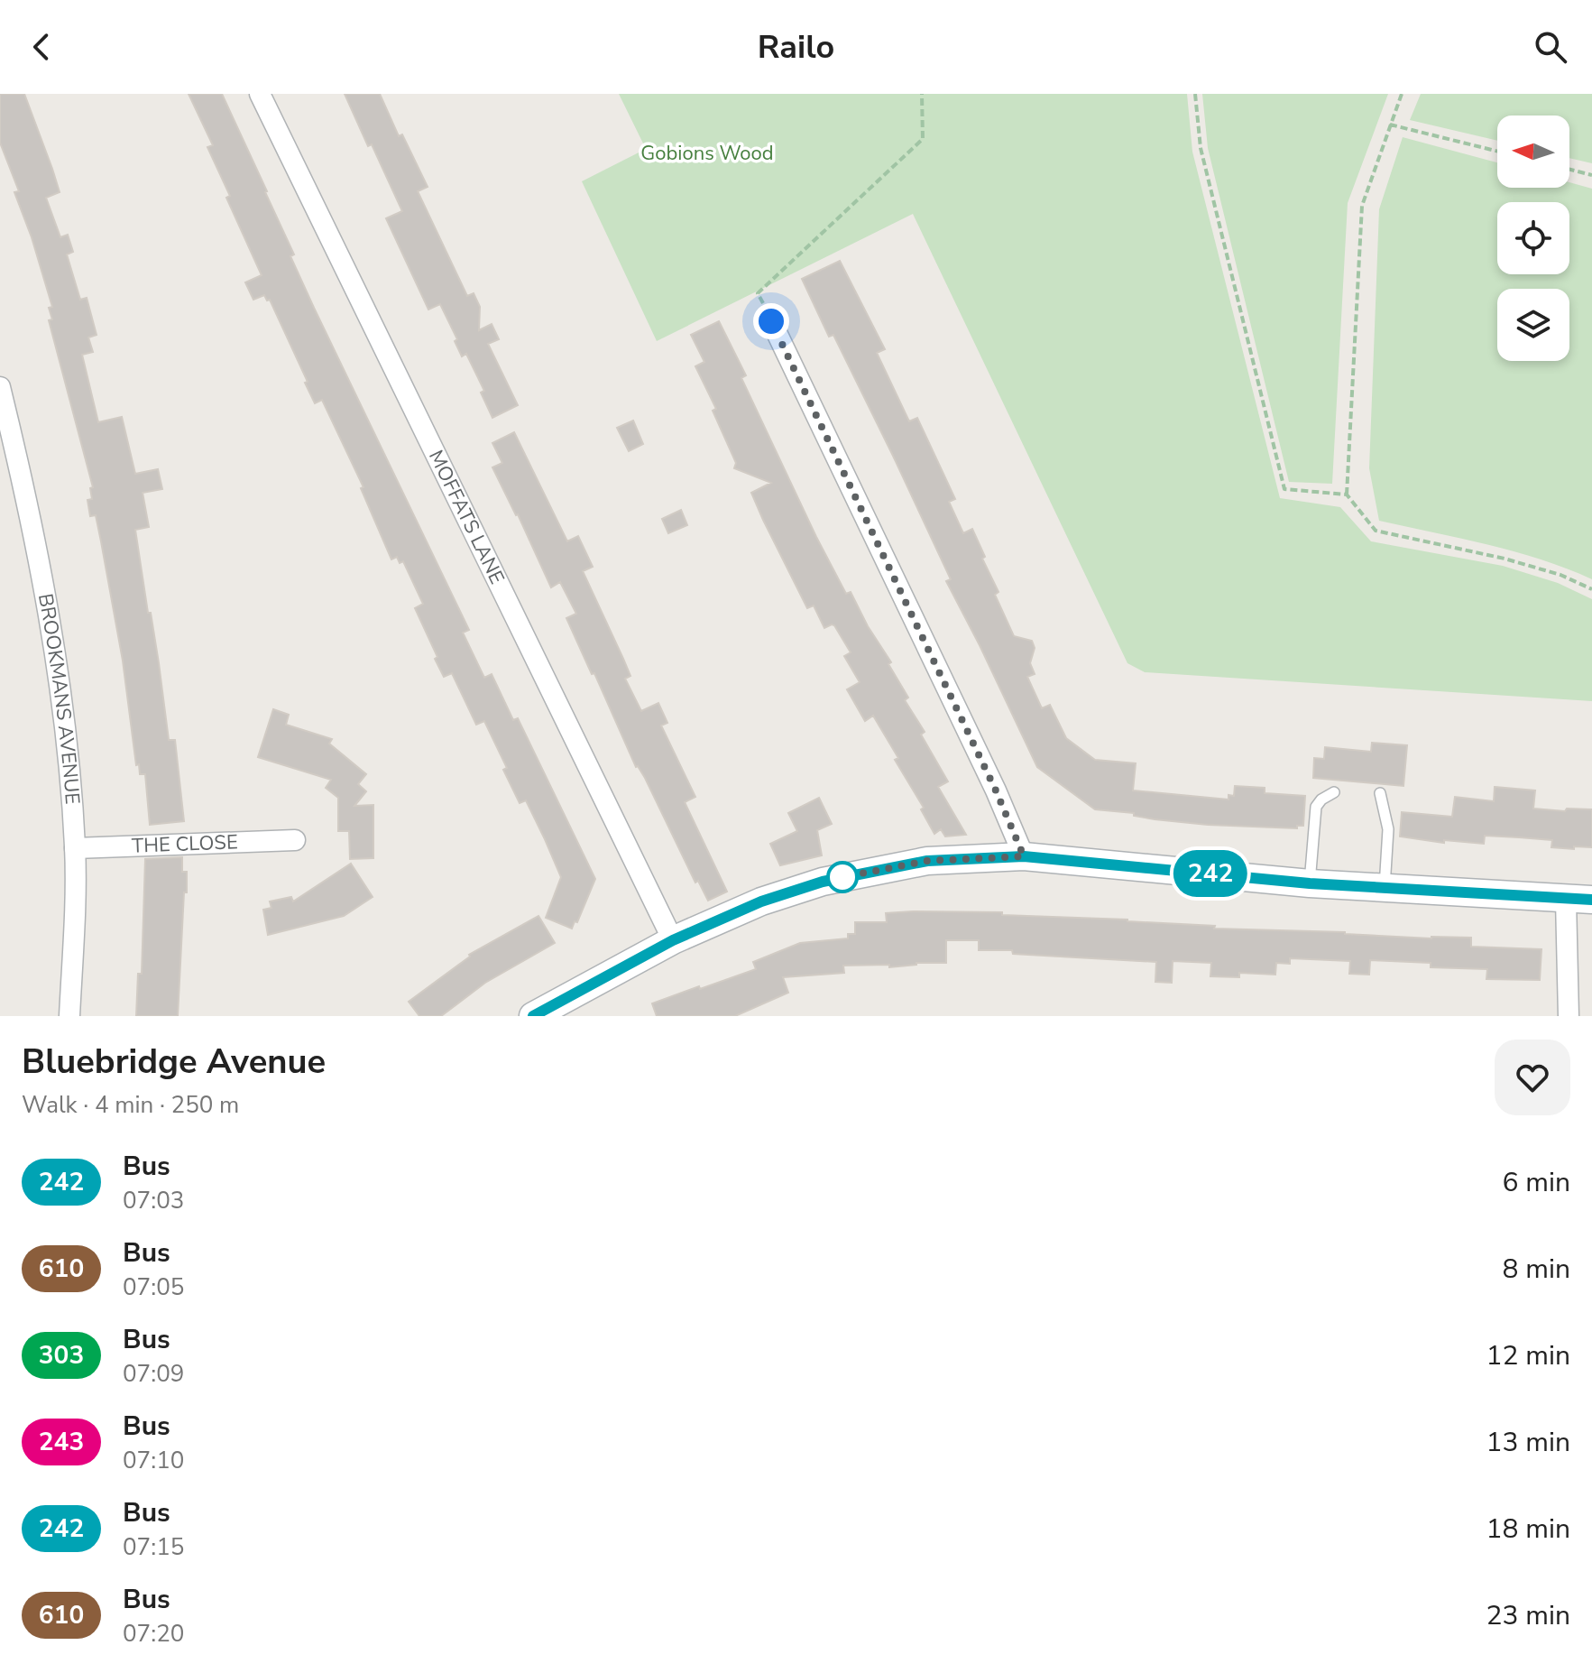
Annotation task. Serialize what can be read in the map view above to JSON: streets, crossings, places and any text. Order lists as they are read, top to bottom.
{
  "streets": {
    "street": ["MOFFATS LANE", "BROOKMANS AVENUE", "THE CLOSE"]
  },
  "crossings": [
    ["BROOKMANS AVENUE", "THE CLOSE"]
  ],
  "parks": ["Gobions Wood"],
  "lines": ["bus line 242"],
  "north": "left",
  "page": {
    "header": "Railo",
    "on_map": "242",
    "heading": ["Bluebridge Avenue", "Walk · 4 min · 250 m"],
    "list": [
      {
        "mark": "242",
        "name": "Bus",
        "note": "07:03",
        "value": "6 min"
      },
      {
        "mark": "610",
        "name": "Bus",
        "note": "07:05",
        "value": "8 min"
      },
      {
        "mark": "303",
        "name": "Bus",
        "note": "07:09",
        "value": "12 min"
      },
      {
        "mark": "243",
        "name": "Bus",
        "note": "07:10",
        "value": "13 min"
      },
      {
        "mark": "242",
        "name": "Bus",
        "note": "07:15",
        "value": "18 min"
      },
      {
        "mark": "610",
        "name": "Bus",
        "note": "07:20",
        "value": "23 min"
      }
    ]
  }
}
